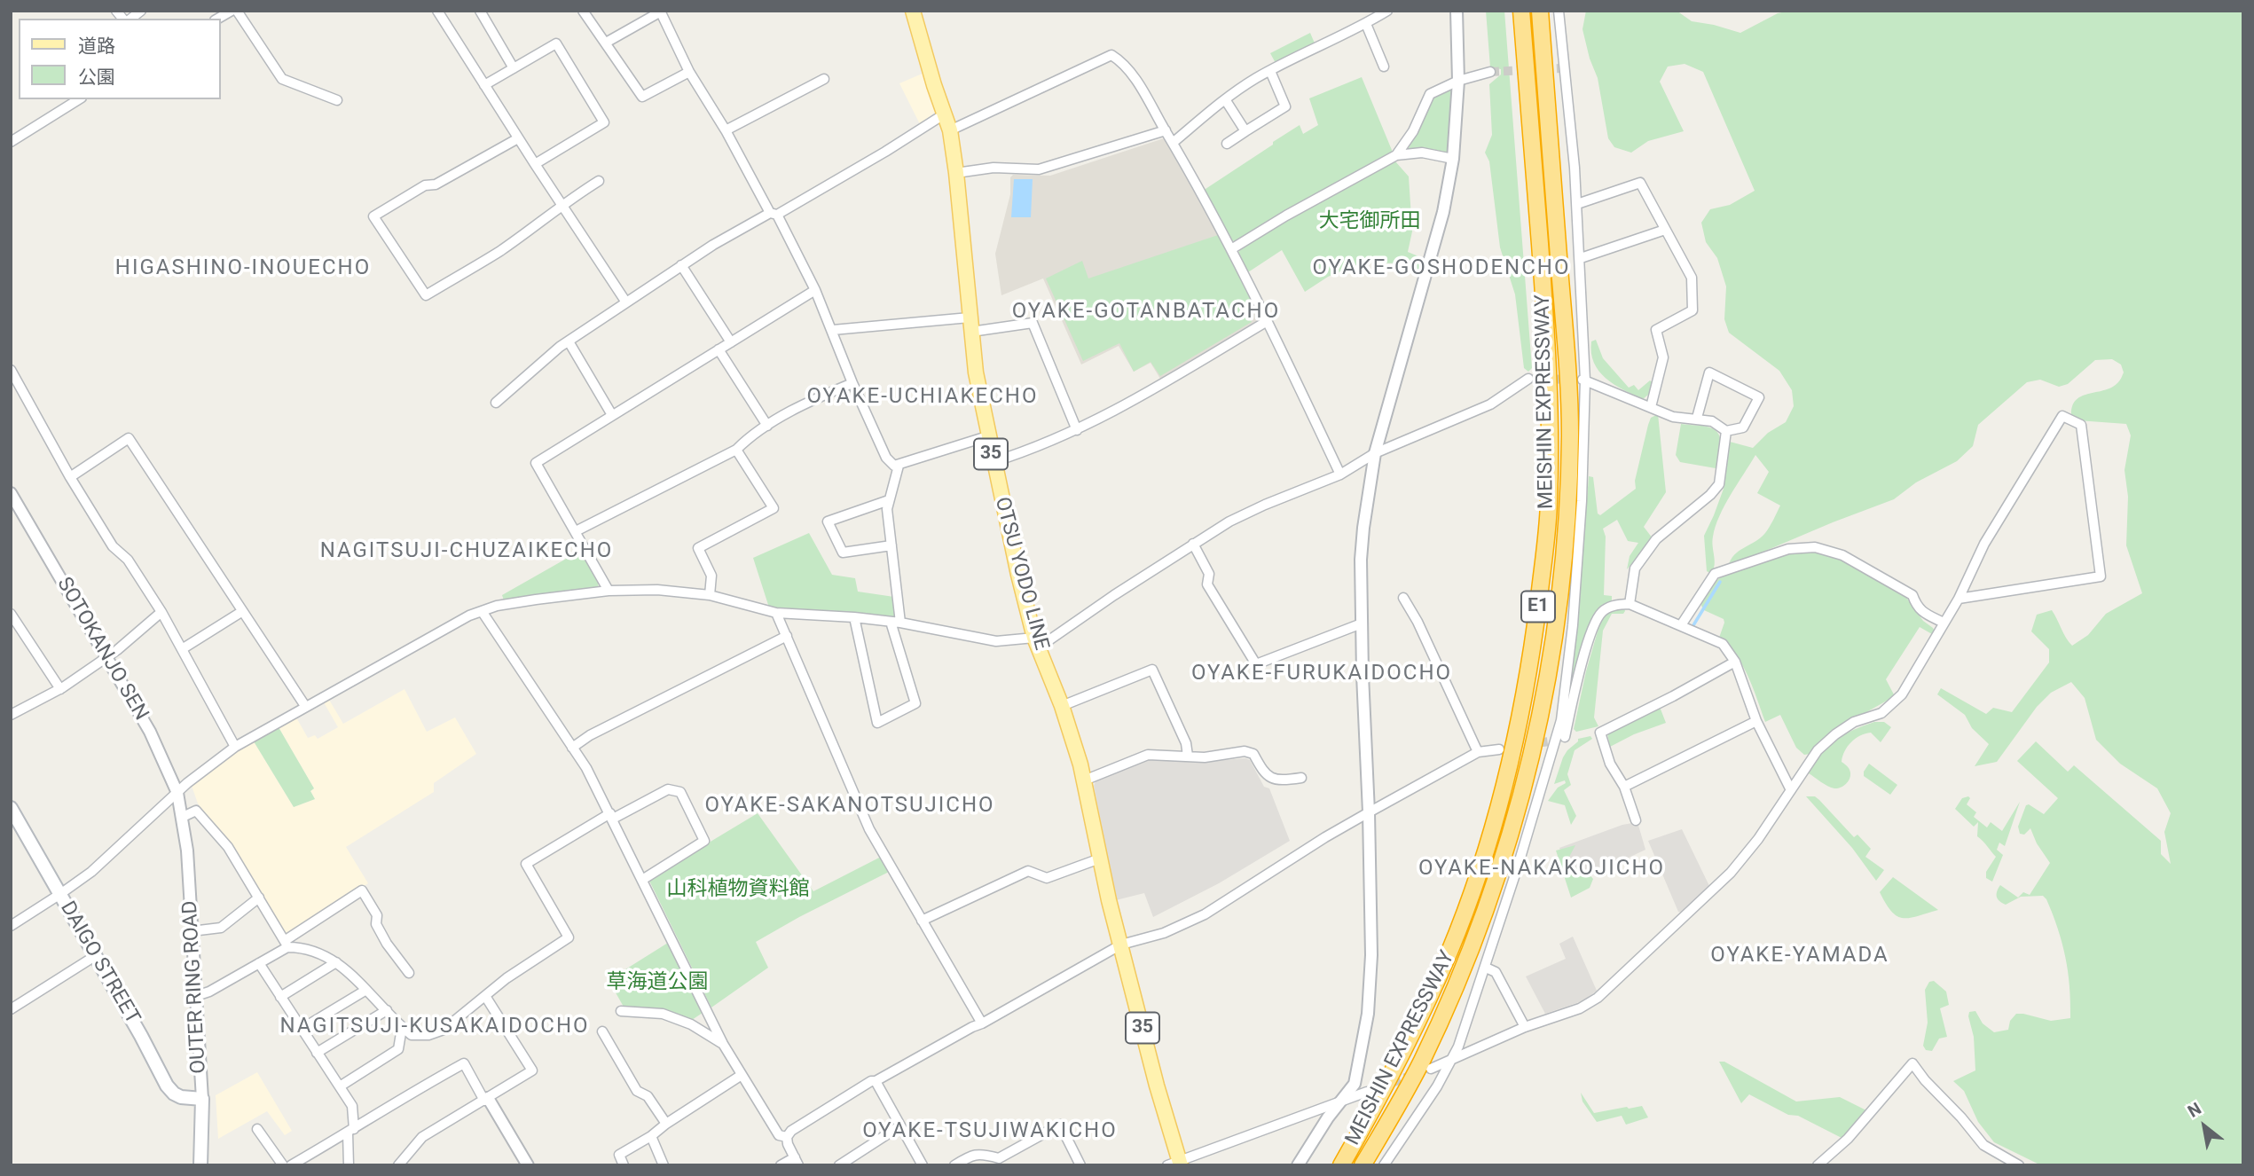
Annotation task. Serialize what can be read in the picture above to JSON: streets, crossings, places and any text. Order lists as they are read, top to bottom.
{
  "streets": {
    "highway": ["MEISHIN EXPRESSWAY", "E1"],
    "main road": [
      "35",
      "OTSU YODO LINE",
      "DAIGO STREET",
      "OUTER RING ROAD"
    ],
    "street": ["SOTOKANJO SEN"]
  },
  "crossings": [
    ["SOTOKANJO SEN", "OUTER RING ROAD"],
    ["DAIGO STREET", "OUTER RING ROAD"]
  ],
  "districts": [
    "HIGASHINO-INOUECHO",
    "OYAKE-GOSHODENCHO",
    "OYAKE-GOTANBATACHO",
    "OYAKE-UCHIAKECHO",
    "NAGITSUJI-CHUZAIKECHO",
    "OYAKE-FURUKAIDOCHO",
    "OYAKE-SAKANOTSUJICHO",
    "OYAKE-NAKAKOJICHO",
    "OYAKE-YAMADA",
    "NAGITSUJI-KUSAKAIDOCHO",
    "OYAKE-TSUJIWAKICHO"
  ],
  "parks": ["大宅御所田", "山科植物資料館", "草海道公園"],
  "legend": ["道路", "公園"],
  "north": "top left"
}
